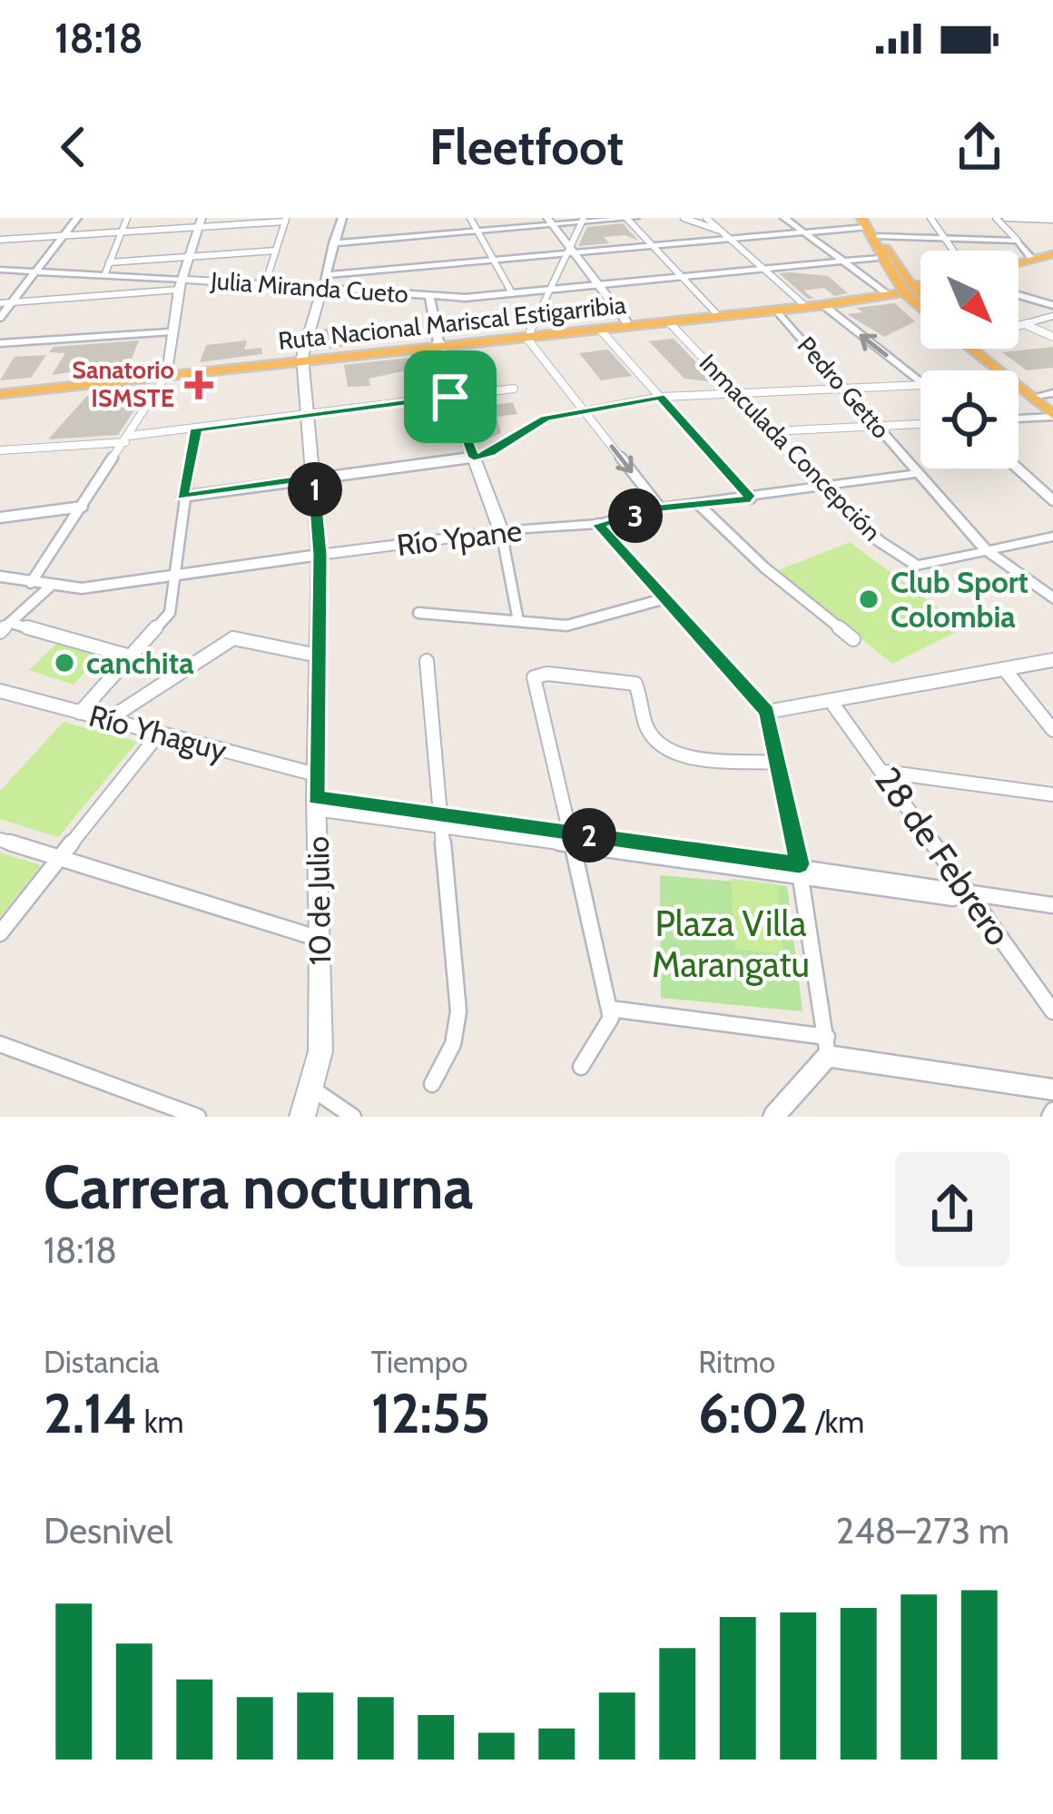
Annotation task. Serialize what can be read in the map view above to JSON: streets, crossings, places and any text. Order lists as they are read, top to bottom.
{
  "streets": {
    "highway": ["Ruta Nacional Mariscal Estigarribia"],
    "main road": ["Julia Miranda Cueto", "Río Ypane", "10 de Julio"],
    "street": [
      "Pedro Getto",
      "Inmaculada Concepción",
      "Río Yhaguy",
      "28 de Febrero"
    ]
  },
  "crossings": [
    ["Ruta Nacional Mariscal Estigarribia", "Pedro Getto"],
    ["Ruta Nacional Mariscal Estigarribia", "Inmaculada Concepción"],
    ["Ruta Nacional Mariscal Estigarribia", "10 de Julio"],
    ["Pedro Getto", "Inmaculada Concepción"],
    ["Pedro Getto", "Río Ypane"],
    ["Inmaculada Concepción", "Río Ypane"],
    ["Río Ypane", "10 de Julio"],
    ["Río Yhaguy", "10 de Julio"]
  ],
  "parks": ["Plaza Villa Marangatu"],
  "places": {
    "health": ["Sanatorio ISMSTE"],
    "other": ["Club Sport Colombia", "canchita"]
  },
  "north": "bottom right",
  "page": {
    "status": "18:18",
    "header": "Fleetfoot",
    "pins": ["1", "3", "2"],
    "heading": ["Carrera nocturna", "18:18"],
    "stats": [
      ["Distancia", "2.14 km"],
      ["Tiempo", "12:55"],
      ["Ritmo", "6:02 /km"]
    ],
    "chart": ["Desnivel", "248–273 m"]
  }
}
